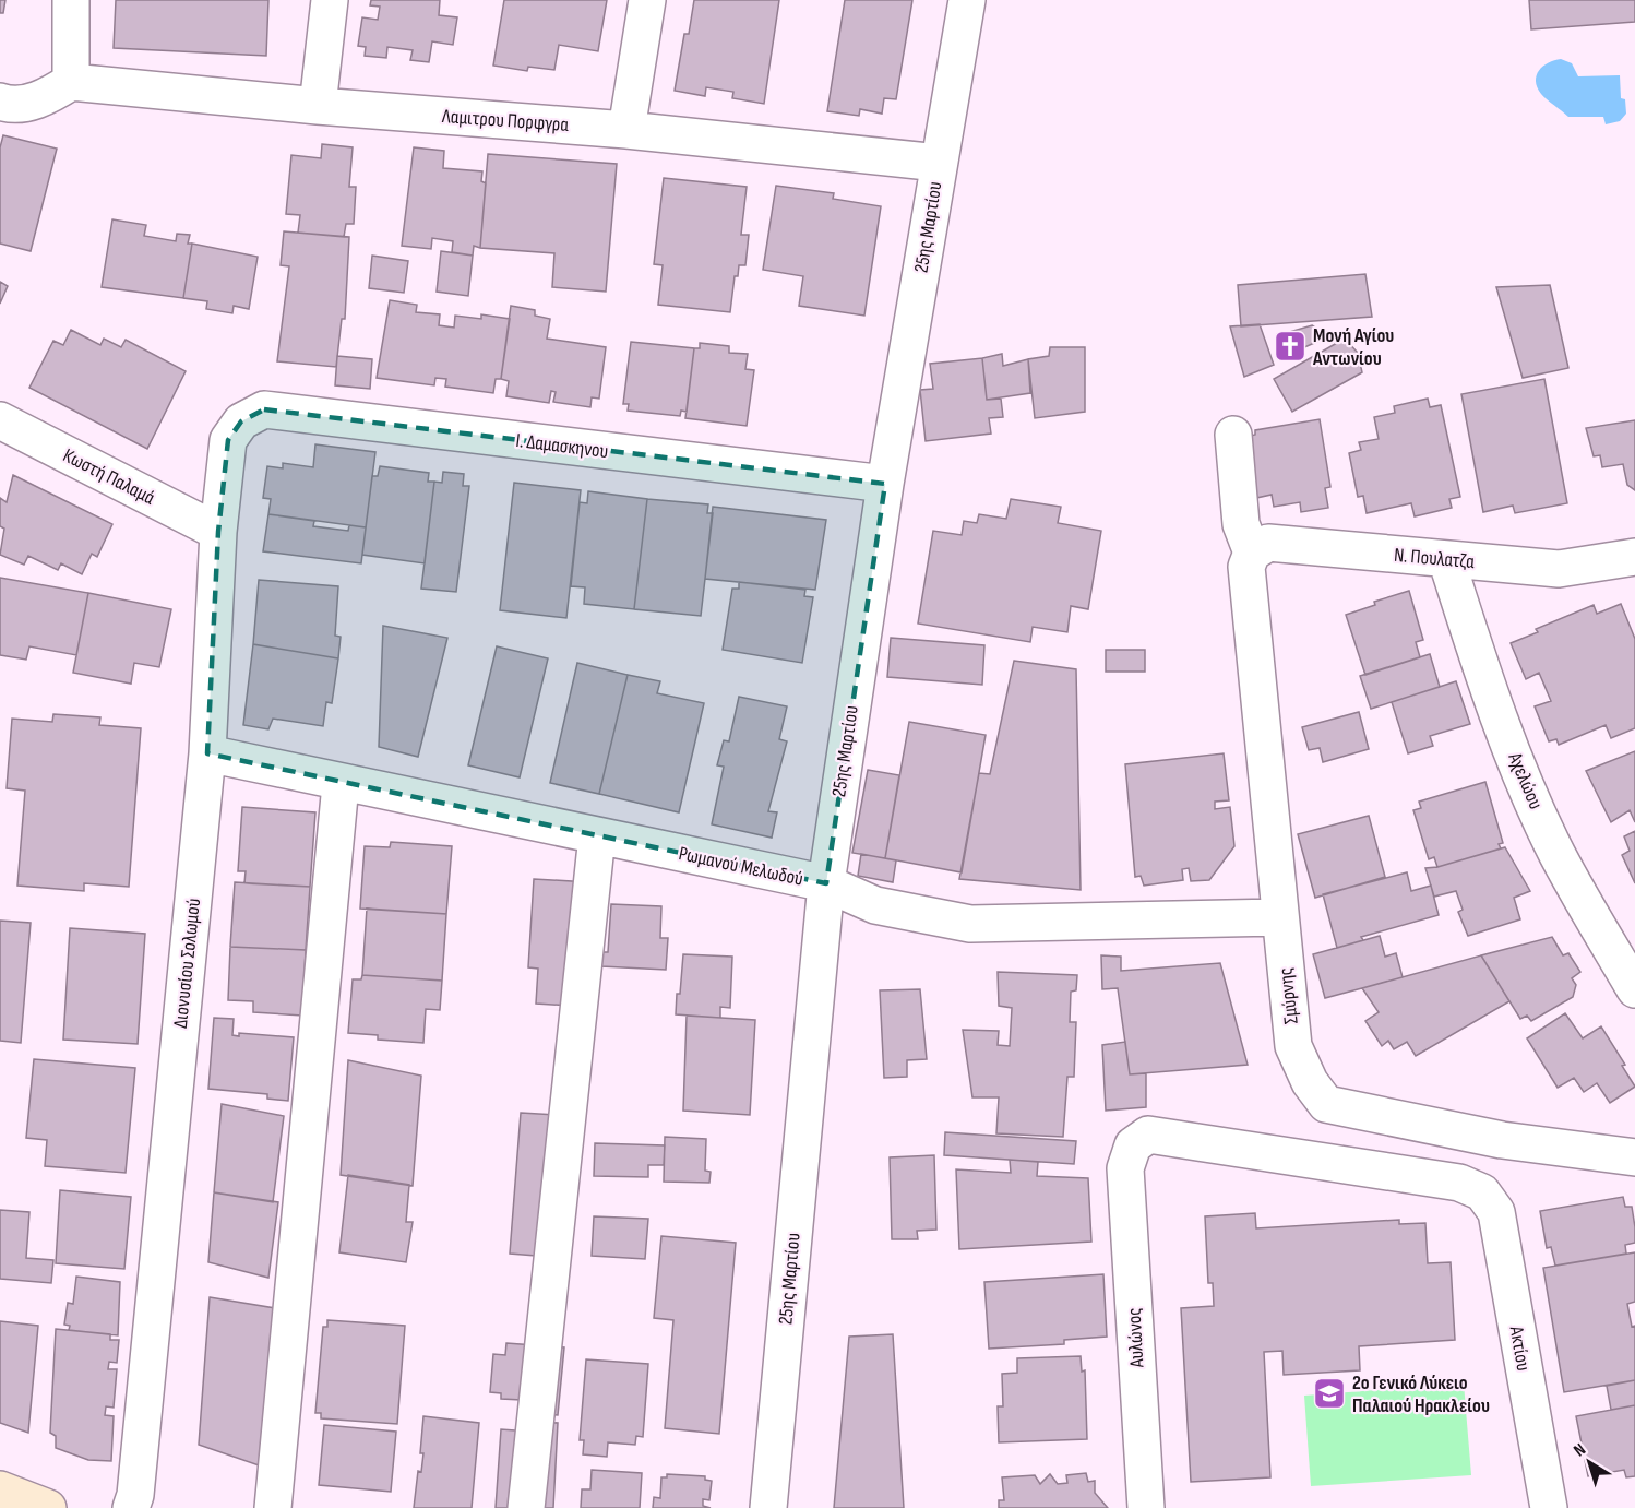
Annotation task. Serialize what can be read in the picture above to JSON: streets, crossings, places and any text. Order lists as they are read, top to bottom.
{
  "streets": {
    "street": [
      "Λαμιτρου Πορφγρα",
      "25ης Μαρτίου",
      "Ι. Δαμασκηνου",
      "Κωστή Παλαμά",
      "Ν. Πουλατζα",
      "Αχελώου",
      "Ρωμανού Μελωδού",
      "Διονυσίου Σολωμού",
      "Σμύρνης",
      "Αυλώνος",
      "Ακτίου"
    ]
  },
  "crossings": [
    ["Λαμιτρου Πορφγρα", "25ης Μαρτίου"],
    ["25ης Μαρτίου", "Ι. Δαμασκηνου"],
    ["25ης Μαρτίου", "Ρωμανού Μελωδού"],
    ["Ι. Δαμασκηνου", "Διονυσίου Σολωμού"],
    ["Κωστή Παλαμά", "Διονυσίου Σολωμού"],
    ["Ν. Πουλατζα", "Αχελώου"],
    ["Ν. Πουλατζα", "Σμύρνης"],
    ["Ρωμανού Μελωδού", "Διονυσίου Σολωμού"],
    ["Ρωμανού Μελωδού", "Σμύρνης"],
    ["Αυλώνος", "Ακτίου"]
  ],
  "places": {
    "church": ["Μονή Αγίου Αντωνίου"],
    "school or university": ["2ο Γενικό Λύκειο Παλαιού Ηρακλείου"]
  },
  "north": "top left"
}
